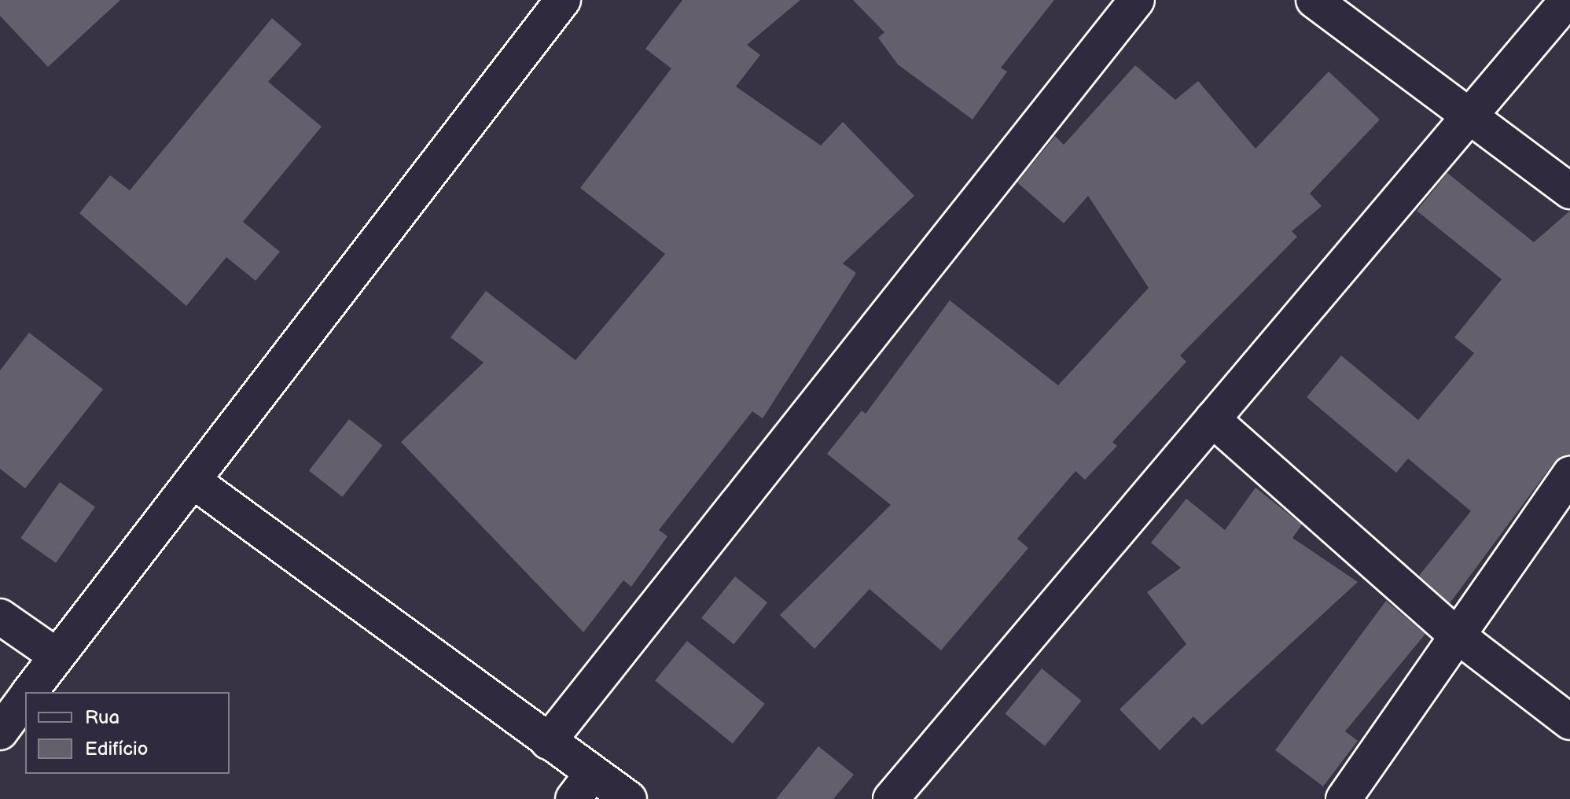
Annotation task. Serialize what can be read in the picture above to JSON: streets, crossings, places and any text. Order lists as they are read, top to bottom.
{
  "legend": ["Rua", "Edifício"]
}
